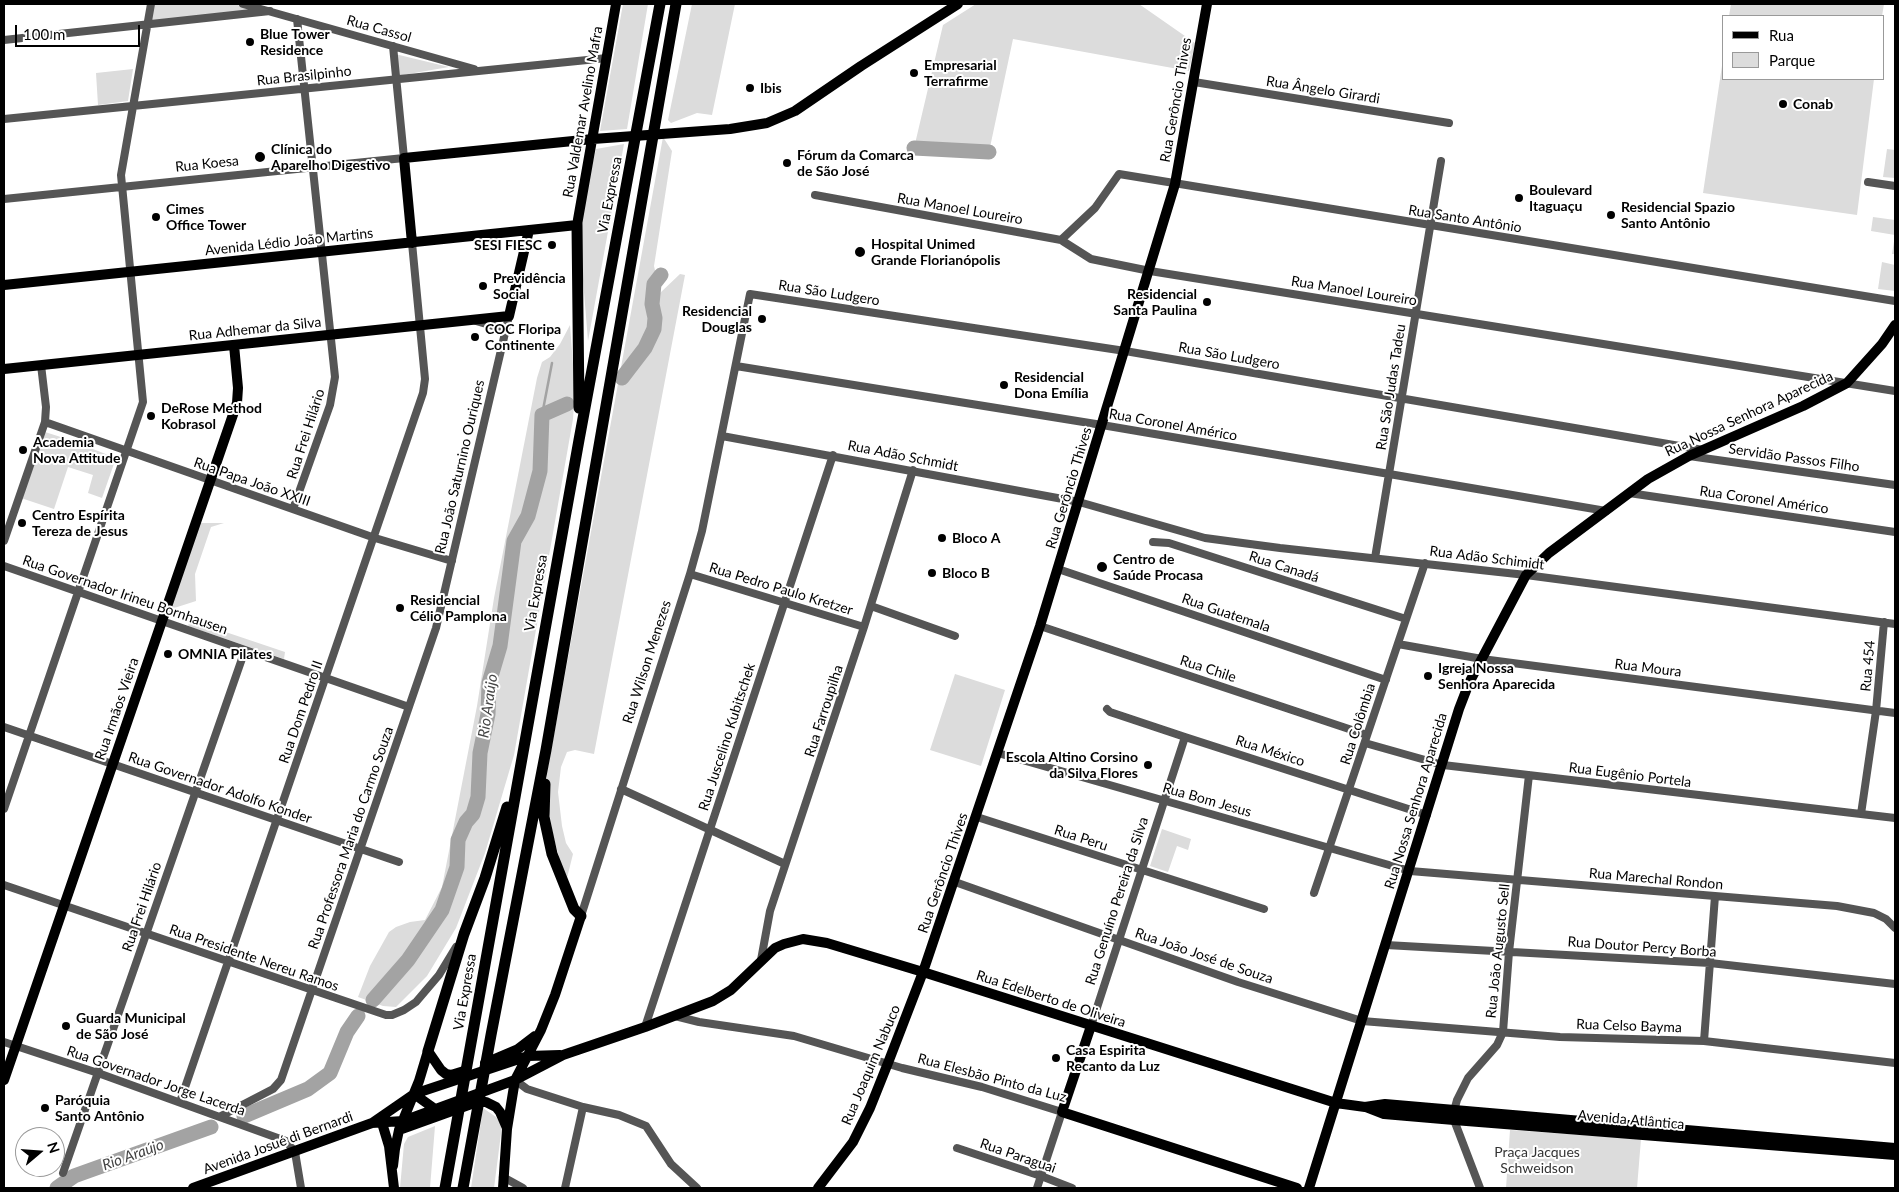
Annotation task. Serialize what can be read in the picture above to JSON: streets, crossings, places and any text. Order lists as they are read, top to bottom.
{
  "streets": {
    "highway": ["Via Expressa"],
    "main road": [
      "Rua Gerôncio Thives",
      "Rua Valdemar Avelino Mafra",
      "Rua Koesa",
      "Avenida Lédio João Martins",
      "Rua Adhemar da Silva",
      "Rua Nossa Senhora Aparecida",
      "Rua João Saturnino Ouriques",
      "Rua Wilson Menezes",
      "Rua Irmãos Vieira",
      "Rua Genuíno Pereira da Silva",
      "Rua Edelberto de Oliveira",
      "Rua Joaquim Nabuco",
      "Rua Elesbão Pinto da Luz",
      "Avenida Atlântica",
      "Avenida Josué di Bernardi"
    ],
    "street": [
      "Rua Cassol",
      "Rua Brasilpinho",
      "Rua Ângelo Girardi",
      "Rua Manoel Loureiro",
      "Rua Santo Antônio",
      "Rua São Ludgero",
      "Rua São Judas Tadeu",
      "Rua Coronel Américo",
      "Rua Frei Hilário",
      "Rua Adão Schmidt",
      "Servidão Passos Filho",
      "Rua Papa João XXIII",
      "Rua Adão Schimidt",
      "Rua Canadá",
      "Rua Pedro Paulo Kretzer",
      "Rua Governador Irineu Bornhausen",
      "Rua Guatemala",
      "Rua 454",
      "Rua Moura",
      "Rua Chile",
      "Rua Farroupilha",
      "Rua Dom Pedro II",
      "Rua Colômbia",
      "Rua Juscelino Kubitschek",
      "Rua México",
      "Rua Eugênio Portela",
      "Rua Governador Adolfo Konder",
      "Rua Bom Jesus",
      "Rua Professora Maria do Carmo Souza",
      "Rua Peru",
      "Rua Marechal Rondon",
      "Rua Doutor Percy Borba",
      "Rua João Augusto Sell",
      "Rua João José de Souza",
      "Rua Presidente Nereu Ramos",
      "Rua Celso Bayma",
      "Rua Governador Jorge Lacerda",
      "Rua Paraguai"
    ]
  },
  "crossings": [
    ["Rua Cassol", "Rua Brasilpinho"],
    ["Rua Cassol", "Rua Frei Hilário"],
    ["Rua Brasilpinho", "Rua Valdemar Avelino Mafra"],
    ["Rua Brasilpinho", "Rua Frei Hilário"],
    ["Rua Ângelo Girardi", "Rua Gerôncio Thives"],
    ["Rua Gerôncio Thives", "Rua Manoel Loureiro"],
    ["Rua Gerôncio Thives", "Rua Santo Antônio"],
    ["Rua Gerôncio Thives", "Rua São Ludgero"],
    ["Rua Gerôncio Thives", "Rua Coronel Américo"],
    ["Rua Gerôncio Thives", "Rua Adão Schmidt"],
    ["Rua Gerôncio Thives", "Rua Adão Schimidt"],
    ["Rua Gerôncio Thives", "Rua Guatemala"],
    ["Rua Gerôncio Thives", "Rua Chile"],
    ["Rua Gerôncio Thives", "Rua Bom Jesus"],
    ["Rua Gerôncio Thives", "Rua Peru"],
    ["Rua Gerôncio Thives", "Rua João José de Souza"],
    ["Rua Gerôncio Thives", "Rua Edelberto de Oliveira"],
    ["Rua Gerôncio Thives", "Rua Joaquim Nabuco"],
    ["Rua Valdemar Avelino Mafra", "Rua Koesa"],
    ["Rua Valdemar Avelino Mafra", "Avenida Lédio João Martins"],
    ["Rua Koesa", "Rua Frei Hilário"],
    ["Rua Manoel Loureiro", "Rua Santo Antônio"],
    ["Rua Manoel Loureiro", "Rua São Judas Tadeu"],
    ["Rua Manoel Loureiro", "Rua Nossa Senhora Aparecida"],
    ["Rua Santo Antônio", "Rua São Judas Tadeu"],
    ["Avenida Lédio João Martins", "Rua Frei Hilário"],
    ["Avenida Lédio João Martins", "Rua João Saturnino Ouriques"],
    ["Avenida Lédio João Martins", "Rua Dom Pedro II"],
    ["Rua São Ludgero", "Rua São Judas Tadeu"],
    ["Rua São Ludgero", "Rua Nossa Senhora Aparecida"],
    ["Rua São Ludgero", "Rua Wilson Menezes"],
    ["Rua Adhemar da Silva", "Rua Frei Hilário"],
    ["Rua Adhemar da Silva", "Rua João Saturnino Ouriques"],
    ["Rua Adhemar da Silva", "Rua Irmãos Vieira"],
    ["Rua Adhemar da Silva", "Rua Dom Pedro II"],
    ["Rua São Judas Tadeu", "Rua Coronel Américo"],
    ["Rua São Judas Tadeu", "Rua Adão Schimidt"],
    ["Rua Nossa Senhora Aparecida", "Rua Coronel Américo"],
    ["Rua Nossa Senhora Aparecida", "Servidão Passos Filho"],
    ["Rua Nossa Senhora Aparecida", "Rua Adão Schimidt"],
    ["Rua Nossa Senhora Aparecida", "Rua Moura"],
    ["Rua Nossa Senhora Aparecida", "Rua México"],
    ["Rua Nossa Senhora Aparecida", "Rua Eugênio Portela"],
    ["Rua Nossa Senhora Aparecida", "Rua Bom Jesus"],
    ["Rua Nossa Senhora Aparecida", "Rua Marechal Rondon"],
    ["Rua Nossa Senhora Aparecida", "Rua Doutor Percy Borba"],
    ["Rua Nossa Senhora Aparecida", "Rua João José de Souza"],
    ["Rua Nossa Senhora Aparecida", "Rua Edelberto de Oliveira"],
    ["Rua Nossa Senhora Aparecida", "Rua Celso Bayma"],
    ["Rua Nossa Senhora Aparecida", "Avenida Atlântica"],
    ["Rua Coronel Américo", "Rua Wilson Menezes"],
    ["Rua Frei Hilário", "Rua Papa João XXIII"],
    ["Rua Frei Hilário", "Rua Governador Irineu Bornhausen"],
    ["Rua Frei Hilário", "Rua Governador Adolfo Konder"],
    ["Rua Frei Hilário", "Rua Presidente Nereu Ramos"],
    ["Rua Frei Hilário", "Rua Governador Jorge Lacerda"],
    ["Rua Adão Schmidt", "Rua Adão Schimidt"],
    ["Rua Adão Schmidt", "Rua Wilson Menezes"],
    ["Rua Adão Schmidt", "Rua Farroupilha"],
    ["Rua Adão Schmidt", "Rua Juscelino Kubitschek"],
    ["Rua João Saturnino Ouriques", "Rua Papa João XXIII"],
    ["Rua João Saturnino Ouriques", "Rua Governador Irineu Bornhausen"],
    ["Rua João Saturnino Ouriques", "Rua Professora Maria do Carmo Souza"],
    ["Rua Papa João XXIII", "Rua Irmãos Vieira"],
    ["Rua Papa João XXIII", "Rua Dom Pedro II"],
    ["Rua Adão Schimidt", "Rua 454"],
    ["Rua Adão Schimidt", "Rua Colômbia"],
    ["Rua Canadá", "Rua Colômbia"],
    ["Rua Pedro Paulo Kretzer", "Rua Wilson Menezes"],
    ["Rua Pedro Paulo Kretzer", "Rua Farroupilha"],
    ["Rua Pedro Paulo Kretzer", "Rua Juscelino Kubitschek"],
    ["Rua Governador Irineu Bornhausen", "Rua Irmãos Vieira"],
    ["Rua Governador Irineu Bornhausen", "Rua Dom Pedro II"],
    ["Rua Governador Irineu Bornhausen", "Rua Professora Maria do Carmo Souza"],
    ["Rua Guatemala", "Rua Colômbia"],
    ["Rua Wilson Menezes", "Avenida Josué di Bernardi"],
    ["Rua 454", "Rua Moura"],
    ["Rua 454", "Rua Eugênio Portela"],
    ["Rua Moura", "Rua Colômbia"],
    ["Rua Chile", "Rua Colômbia"],
    ["Rua Chile", "Rua Eugênio Portela"],
    ["Rua Irmãos Vieira", "Rua Governador Adolfo Konder"],
    ["Rua Irmãos Vieira", "Rua Presidente Nereu Ramos"],
    ["Rua Irmãos Vieira", "Rua Governador Jorge Lacerda"],
    ["Rua Farroupilha", "Rua Edelberto de Oliveira"],
    ["Rua Farroupilha", "Avenida Josué di Bernardi"],
    ["Rua Dom Pedro II", "Rua Governador Adolfo Konder"],
    ["Rua Dom Pedro II", "Rua Presidente Nereu Ramos"],
    ["Rua Dom Pedro II", "Rua Governador Jorge Lacerda"],
    ["Rua Colômbia", "Rua México"],
    ["Rua Colômbia", "Rua Eugênio Portela"],
    ["Rua Colômbia", "Rua Bom Jesus"],
    ["Rua Juscelino Kubitschek", "Avenida Josué di Bernardi"],
    ["Rua México", "Rua Genuíno Pereira da Silva"],
    ["Rua Eugênio Portela", "Rua João Augusto Sell"],
    ["Rua Governador Adolfo Konder", "Rua Professora Maria do Carmo Souza"],
    ["Rua Bom Jesus", "Rua Marechal Rondon"],
    ["Rua Bom Jesus", "Rua Genuíno Pereira da Silva"],
    ["Rua Professora Maria do Carmo Souza", "Rua Presidente Nereu Ramos"],
    ["Rua Professora Maria do Carmo Souza", "Rua Governador Jorge Lacerda"],
    ["Rua Peru", "Rua Genuíno Pereira da Silva"],
    ["Rua Marechal Rondon", "Rua João Augusto Sell"],
    ["Rua Genuíno Pereira da Silva", "Rua João José de Souza"],
    ["Rua Genuíno Pereira da Silva", "Rua Edelberto de Oliveira"],
    ["Rua Genuíno Pereira da Silva", "Rua Elesbão Pinto da Luz"],
    ["Rua Genuíno Pereira da Silva", "Rua Paraguai"],
    ["Rua Doutor Percy Borba", "Rua João Augusto Sell"],
    ["Rua João Augusto Sell", "Rua Celso Bayma"],
    ["Rua João Augusto Sell", "Avenida Atlântica"],
    ["Rua João José de Souza", "Rua Celso Bayma"],
    ["Rua Edelberto de Oliveira", "Rua Joaquim Nabuco"],
    ["Rua Edelberto de Oliveira", "Avenida Atlântica"],
    ["Rua Edelberto de Oliveira", "Avenida Josué di Bernardi"],
    ["Rua Joaquim Nabuco", "Rua Elesbão Pinto da Luz"],
    ["Rua Elesbão Pinto da Luz", "Avenida Josué di Bernardi"],
    ["Rua Governador Jorge Lacerda", "Avenida Josué di Bernardi"]
  ],
  "water": ["Rio Araújo"],
  "parks": ["Praça Jacques Schweidson"],
  "places": [
    "Blue Tower Residence",
    "Empresarial Terrafirme",
    "Ibis",
    "Conab",
    "Clínica do Aparelho Digestivo",
    "Fórum da Comarca de São José",
    "Boulevard Itaguaçu",
    "Residencial Spazio Santo Antônio",
    "Cimes Office Tower",
    "SESI FIESC",
    "Hospital Unimed Grande Florianópolis",
    "Previdência Social",
    "Residencial Santa Paulina",
    "Residencial Douglas",
    "COC Floripa Continente",
    "Residencial Dona Emília",
    "DeRose Method Kobrasol",
    "Academia Nova Attitude",
    "Centro Espírita Tereza de Jesus",
    "Bloco A",
    "Centro de Saúde Procasa",
    "Bloco B",
    "Residencial Célio Pamplona",
    "OMNIA Pilates",
    "Igreja Nossa Senhora Aparecida",
    "Escola Altino Corsino da Silva Flores",
    "Guarda Municipal de São José",
    "Casa Espirita Recanto da Luz",
    "Paróquia Santo Antônio"
  ],
  "legend": ["Rua", "Parque"],
  "scale_bar": "100 m",
  "north": "right"
}
